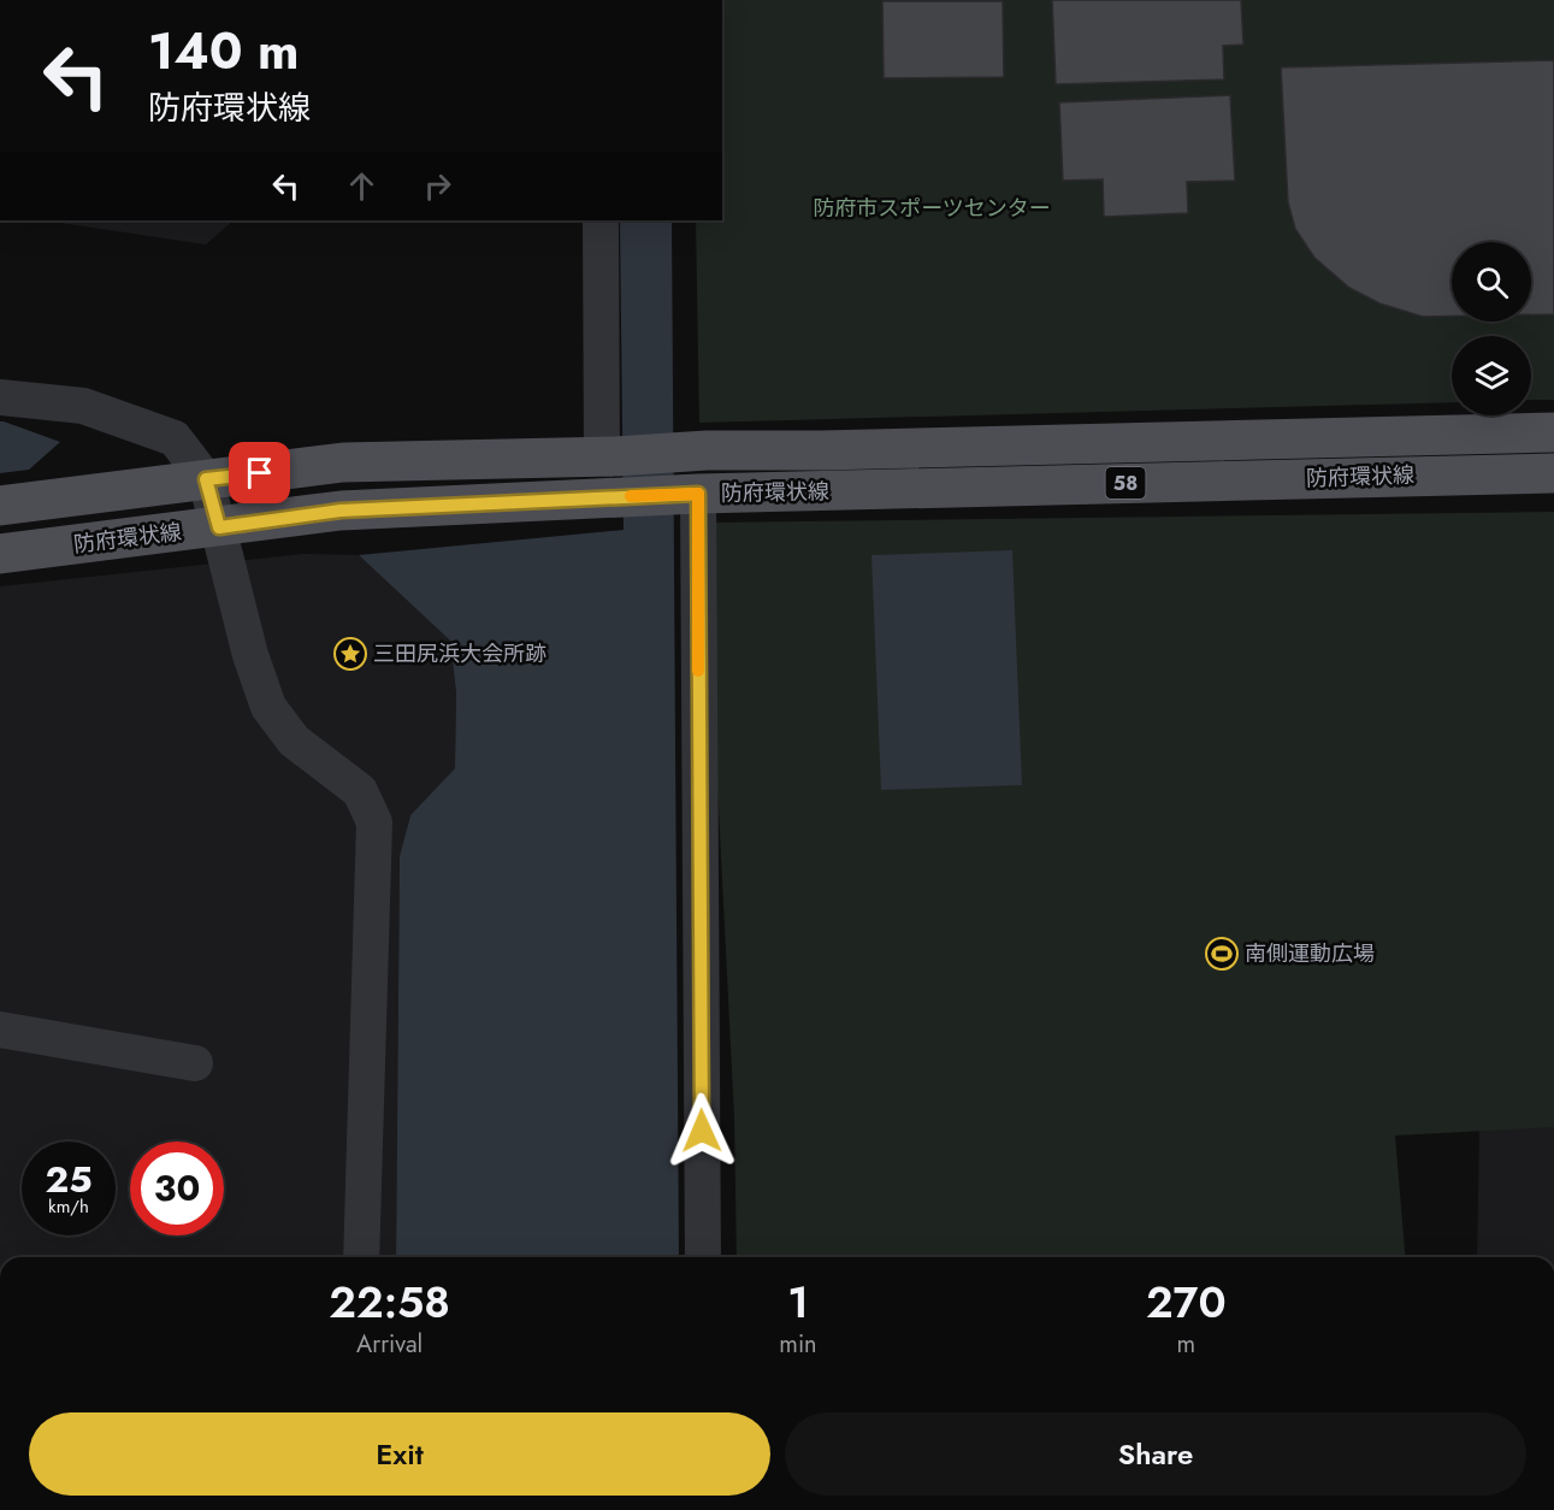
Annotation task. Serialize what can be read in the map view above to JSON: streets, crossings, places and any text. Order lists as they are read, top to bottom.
{
  "streets": {
    "main road": ["防府環状線", "58"]
  },
  "parks": ["防府市スポーツセンター"],
  "places": {
    "place": ["三田尻浜大会所跡"],
    "sports": ["南側運動広場"]
  },
  "page": {
    "turn": ["140 m", "防府環状線"],
    "speed": "25 km/h",
    "limit": "30",
    "eta": [
      "22:58",
      "Arrival",
      "1",
      "min",
      "270",
      "m"
    ],
    "buttons": ["Exit", "Share"]
  }
}
